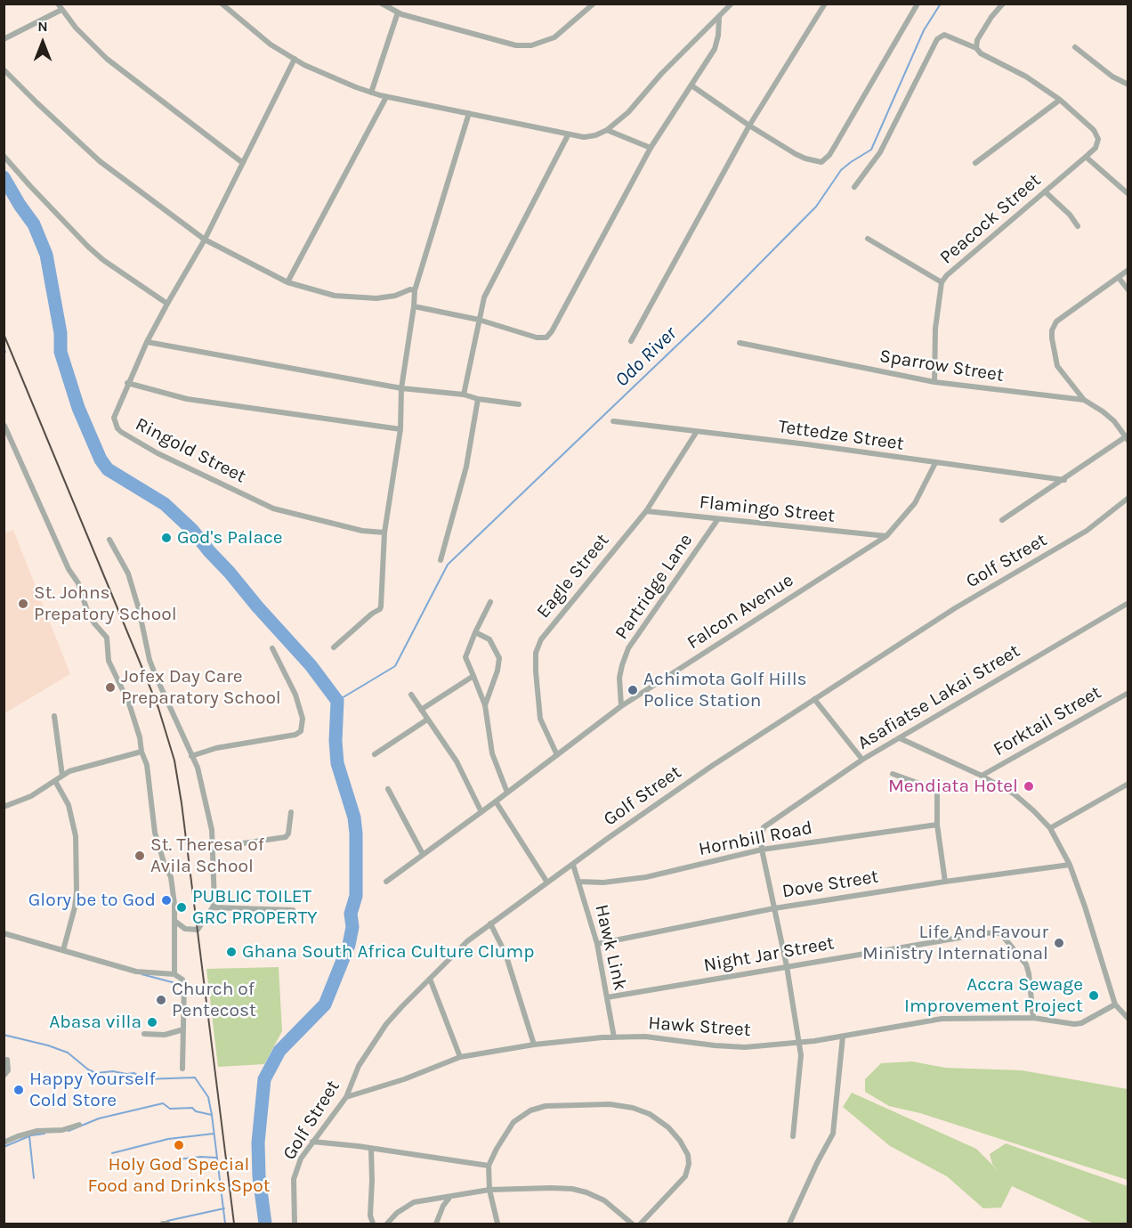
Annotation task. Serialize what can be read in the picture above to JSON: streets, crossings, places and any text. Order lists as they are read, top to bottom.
{
  "streets": {
    "street": [
      "Peacock Street",
      "Sparrow Street",
      "Tettedze Street",
      "Ringold Street",
      "Flamingo Street",
      "Golf Street",
      "Eagle Street",
      "Partridge Lane",
      "Falcon Avenue",
      "Asafiatse Lakai Street",
      "Forktail Street",
      "Hornbill Road",
      "Dove Street",
      "Hawk Link",
      "Night Jar Street",
      "Hawk Street"
    ]
  },
  "crossings": [
    ["Peacock Street", "Sparrow Street"],
    ["Tettedze Street", "Eagle Street"],
    ["Tettedze Street", "Falcon Avenue"],
    ["Flamingo Street", "Eagle Street"],
    ["Flamingo Street", "Partridge Lane"],
    ["Flamingo Street", "Falcon Avenue"],
    ["Golf Street", "Hawk Link"],
    ["Golf Street", "Hawk Street"],
    ["Eagle Street", "Falcon Avenue"],
    ["Partridge Lane", "Falcon Avenue"],
    ["Asafiatse Lakai Street", "Hornbill Road"],
    ["Hornbill Road", "Hawk Link"],
    ["Dove Street", "Hawk Link"],
    ["Hawk Link", "Night Jar Street"],
    ["Hawk Link", "Hawk Street"],
    ["Night Jar Street", "Hawk Street"]
  ],
  "water": ["Odo River"],
  "places": [
    "God's Palace",
    "St. Johns Prepatory School",
    "Jofex Day Care Preparatory School",
    "Achimota Golf Hills Police Station",
    "Mendiata Hotel",
    "St. Theresa of Avila School",
    "Glory be to God",
    "PUBLIC TOILET GRC PROPERTY",
    "Life And Favour Ministry International",
    "Ghana South Africa Culture Clump",
    "Accra Sewage Improvement Project",
    "Church of Pentecost",
    "Abasa villa",
    "Happy Yourself Cold Store",
    "Holy God Special Food and Drinks Spot"
  ],
  "north": "top"
}
